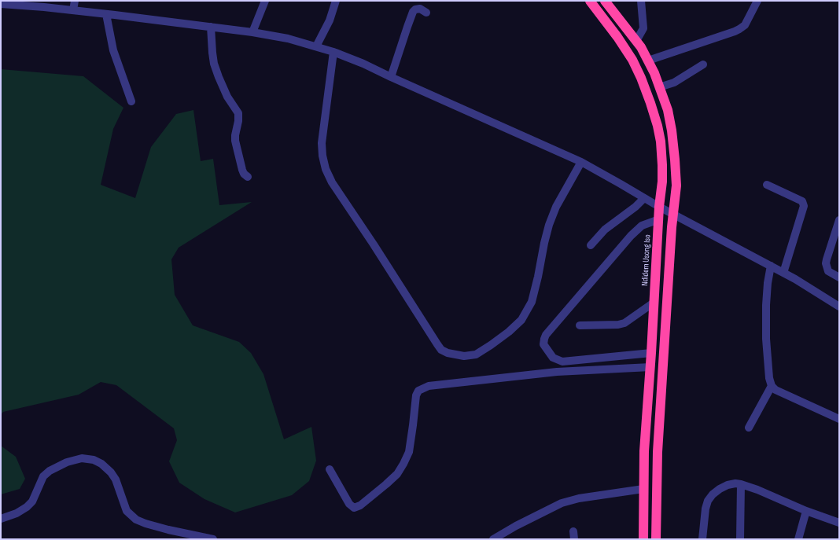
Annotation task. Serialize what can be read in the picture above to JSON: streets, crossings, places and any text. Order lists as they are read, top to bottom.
{
  "streets": {
    "highway": ["Ndidem Usong Iso"]
  }
}
